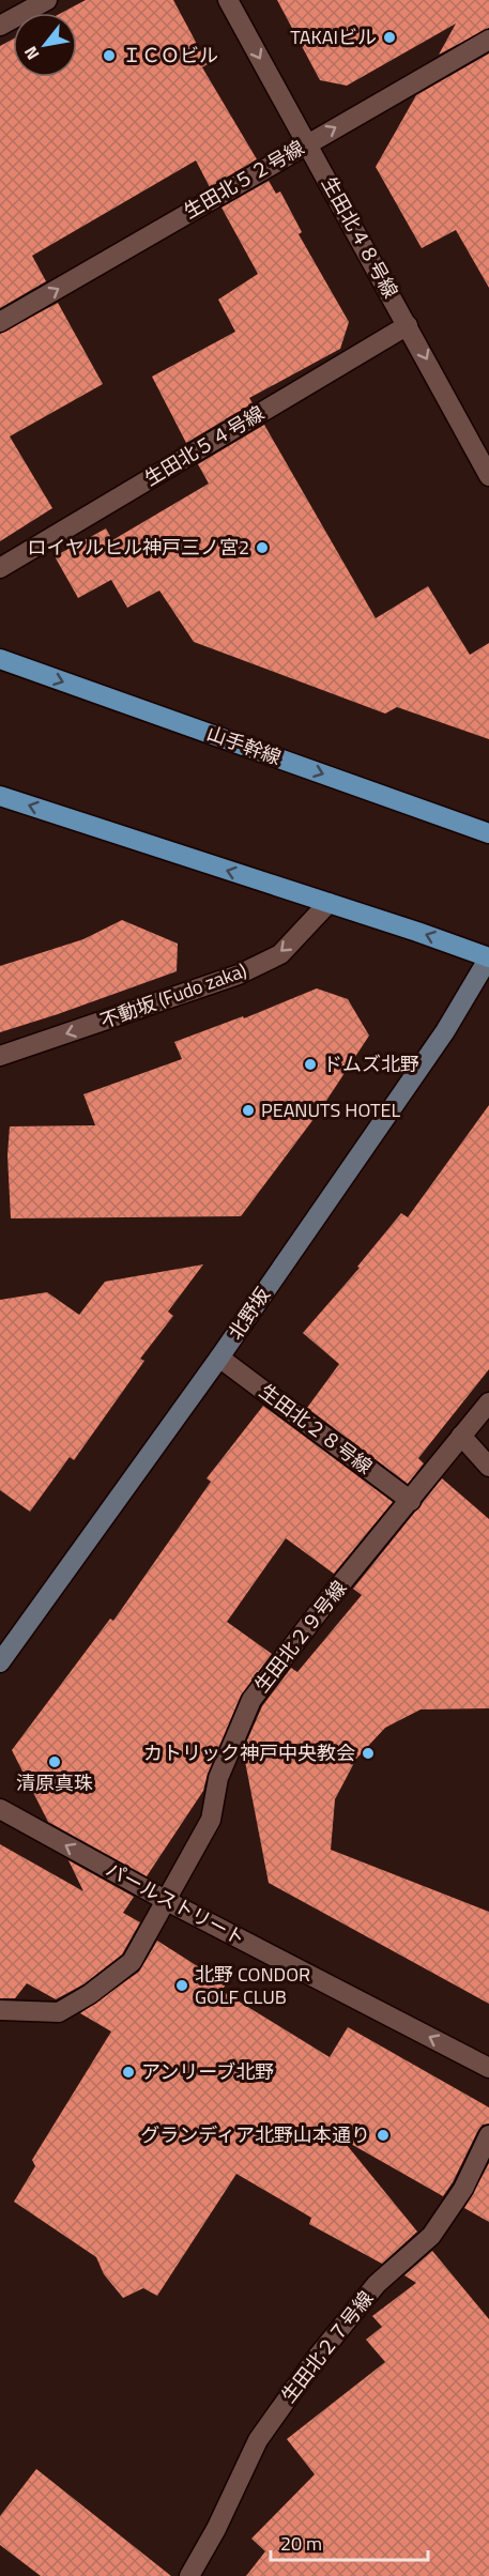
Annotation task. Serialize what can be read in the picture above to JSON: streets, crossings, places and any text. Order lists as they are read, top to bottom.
{
  "streets": {
    "main road": ["山手幹線"],
    "street": [
      "生田北５２号線",
      "生田北４８号線",
      "生田北５４号線",
      "不動坂 (Fudo zaka)",
      "北野坂",
      "生田北２８号線",
      "生田北２９号線",
      "パールストリート",
      "生田北２７号線"
    ]
  },
  "crossings": [
    ["生田北５２号線", "生田北４８号線"],
    ["生田北４８号線", "生田北５４号線"],
    ["北野坂", "生田北２８号線"],
    ["生田北２８号線", "生田北２９号線"],
    ["生田北２９号線", "パールストリート"]
  ],
  "one_way": [
    "生田北５２号線",
    "生田北４８号線",
    "不動坂 (Fudo zaka)",
    "パールストリート"
  ],
  "places": [
    "TAKAIビル",
    "ＩＣＯビル",
    "ロイヤルヒル神戸三ノ宮2",
    "ドムズ北野",
    "PEANUTS HOTEL",
    "カトリック神戸中央教会",
    "清原真珠",
    "北野 CONDOR GOLF CLUB",
    "アンリーブ北野",
    "グランディア北野山本通り"
  ],
  "scale_bar": "20 m",
  "north": "bottom left"
}
